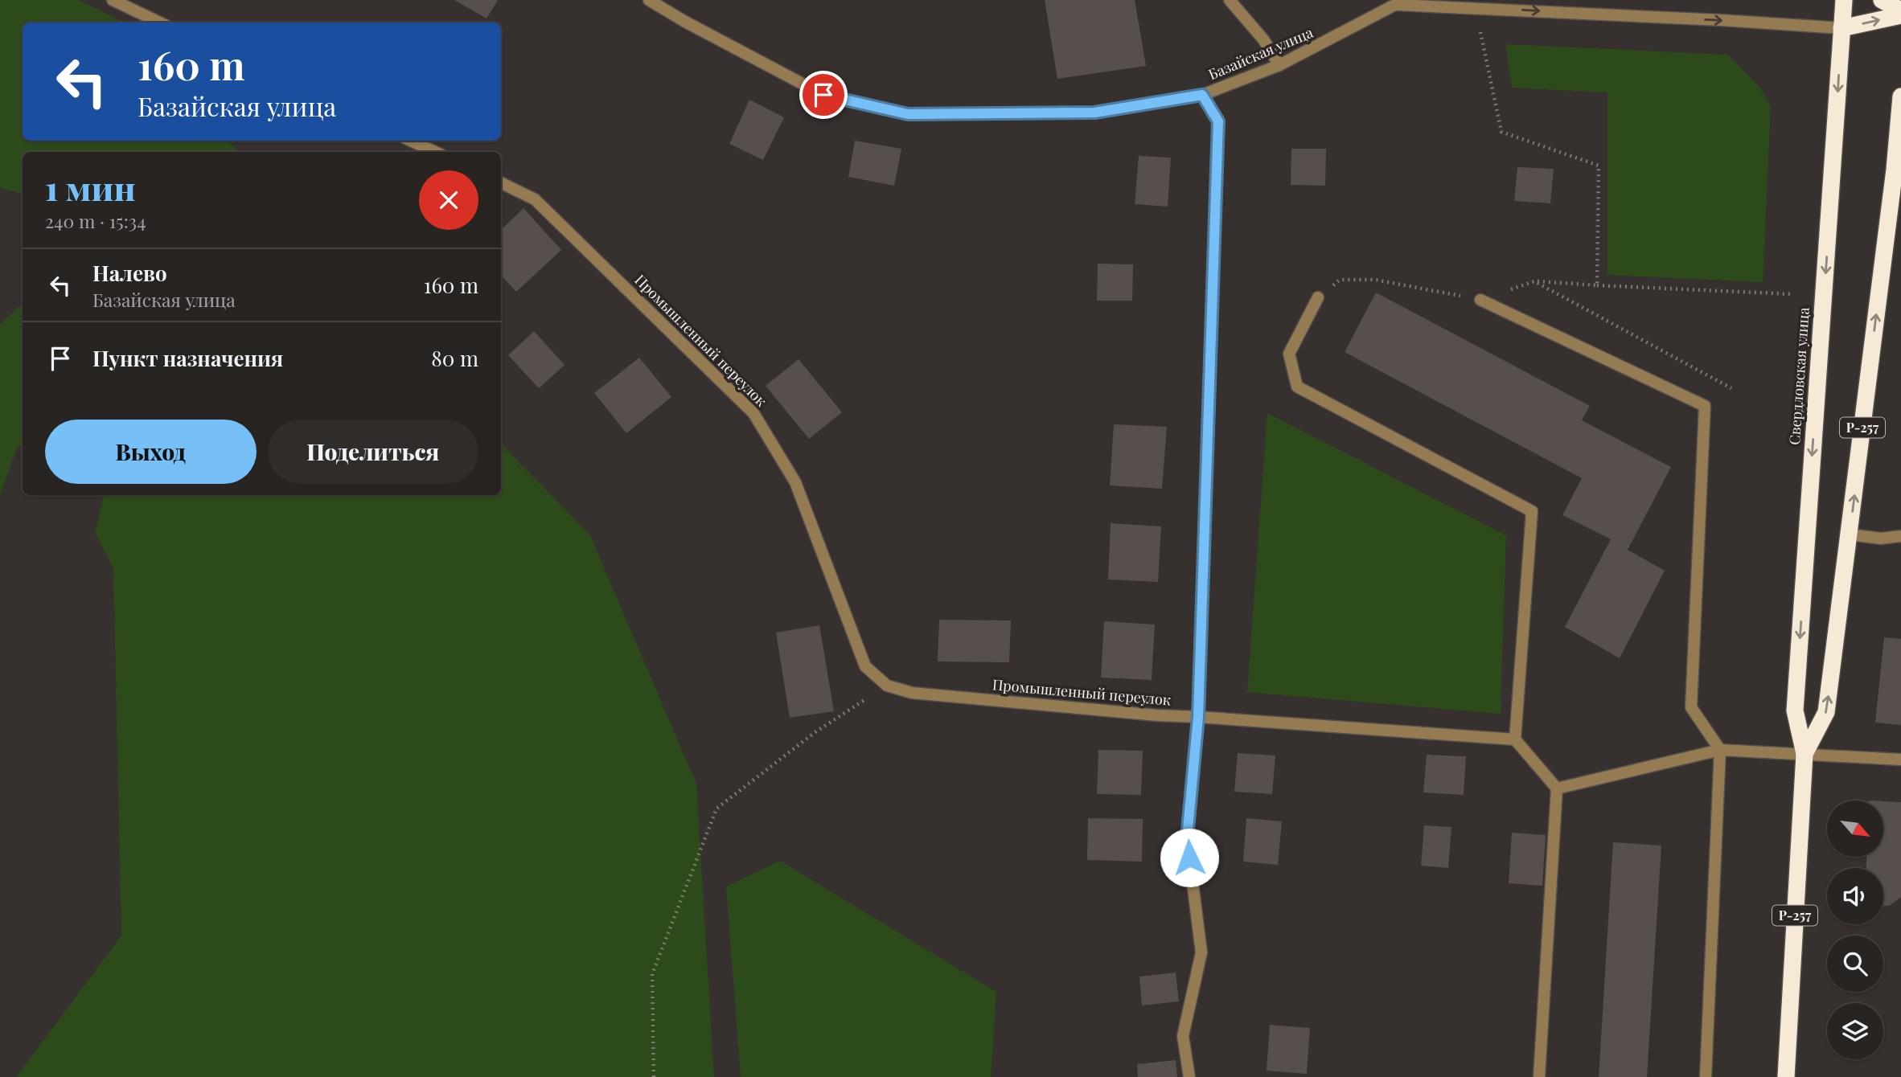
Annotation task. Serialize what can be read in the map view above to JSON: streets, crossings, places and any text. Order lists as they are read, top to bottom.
{
  "streets": {
    "highway": ["Свердловская улица", "Р-257"],
    "street": ["Базайская улица", "Промышленный переулок"]
  },
  "north": "bottom right",
  "page": {
    "turn": ["160 m", "Базайская улица"],
    "heading": ["1 мин", "240 m · 15:34"],
    "list": [
      {
        "name": "Налево",
        "note": "Базайская улица",
        "value": "160 m"
      },
      {
        "name": "Пункт назначения",
        "value": "80 m"
      }
    ],
    "buttons": ["Выход", "Поделиться"]
  }
}
